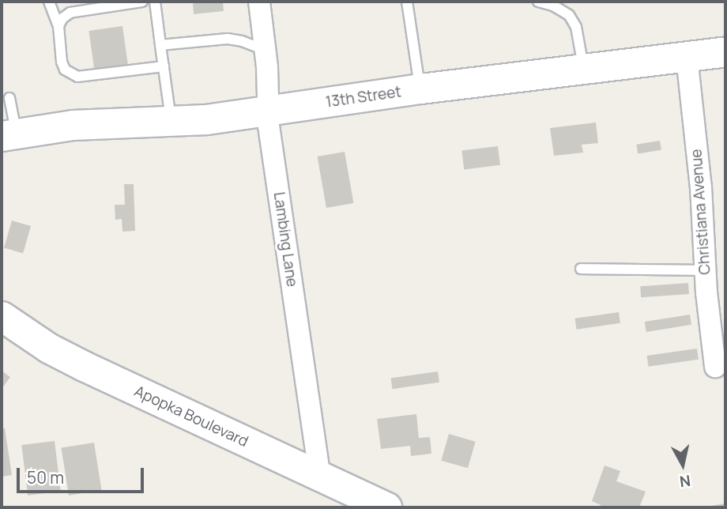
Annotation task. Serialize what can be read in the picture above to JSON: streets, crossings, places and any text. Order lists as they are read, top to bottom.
{
  "streets": {
    "street": [
      "13th Street",
      "Christiana Avenue",
      "Lambing Lane",
      "Apopka Boulevard"
    ]
  },
  "crossings": [
    ["13th Street", "Christiana Avenue"],
    ["13th Street", "Lambing Lane"],
    ["Lambing Lane", "Apopka Boulevard"]
  ],
  "scale_bar": "50 m",
  "north": "bottom"
}
